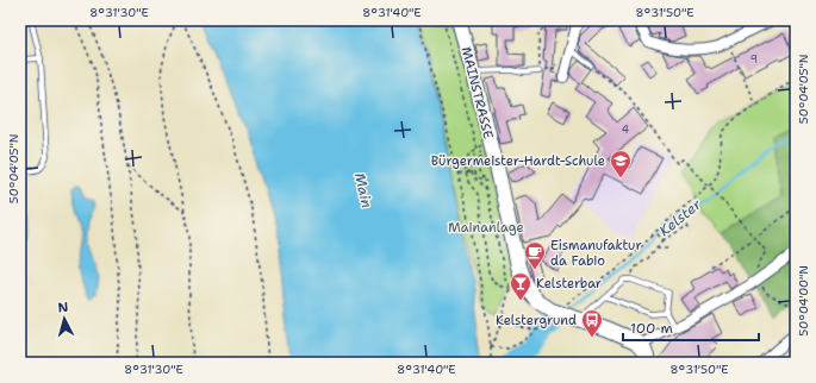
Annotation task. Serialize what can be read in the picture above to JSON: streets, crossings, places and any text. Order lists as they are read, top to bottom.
{
  "streets": {
    "street": ["MAINSTRASSE"]
  },
  "water": ["Main", "Kelster"],
  "parks": ["Mainanlage"],
  "places": {
    "school or university": ["Bürgermeister-Hardt-Schule"],
    "cafe": ["Eismanufaktur da Fabio"],
    "bar": ["Kelsterbar"],
    "bus stop": ["Kelstergrund"]
  },
  "house_numbers": ["9", "4"],
  "scale_bar": "100 m",
  "north": "top",
  "coordinates": [
    "8°31'30\"E",
    "8°31'40\"E",
    "8°31'50\"E",
    "50°04'05\"N",
    "50°04'00\"N"
  ]
}
